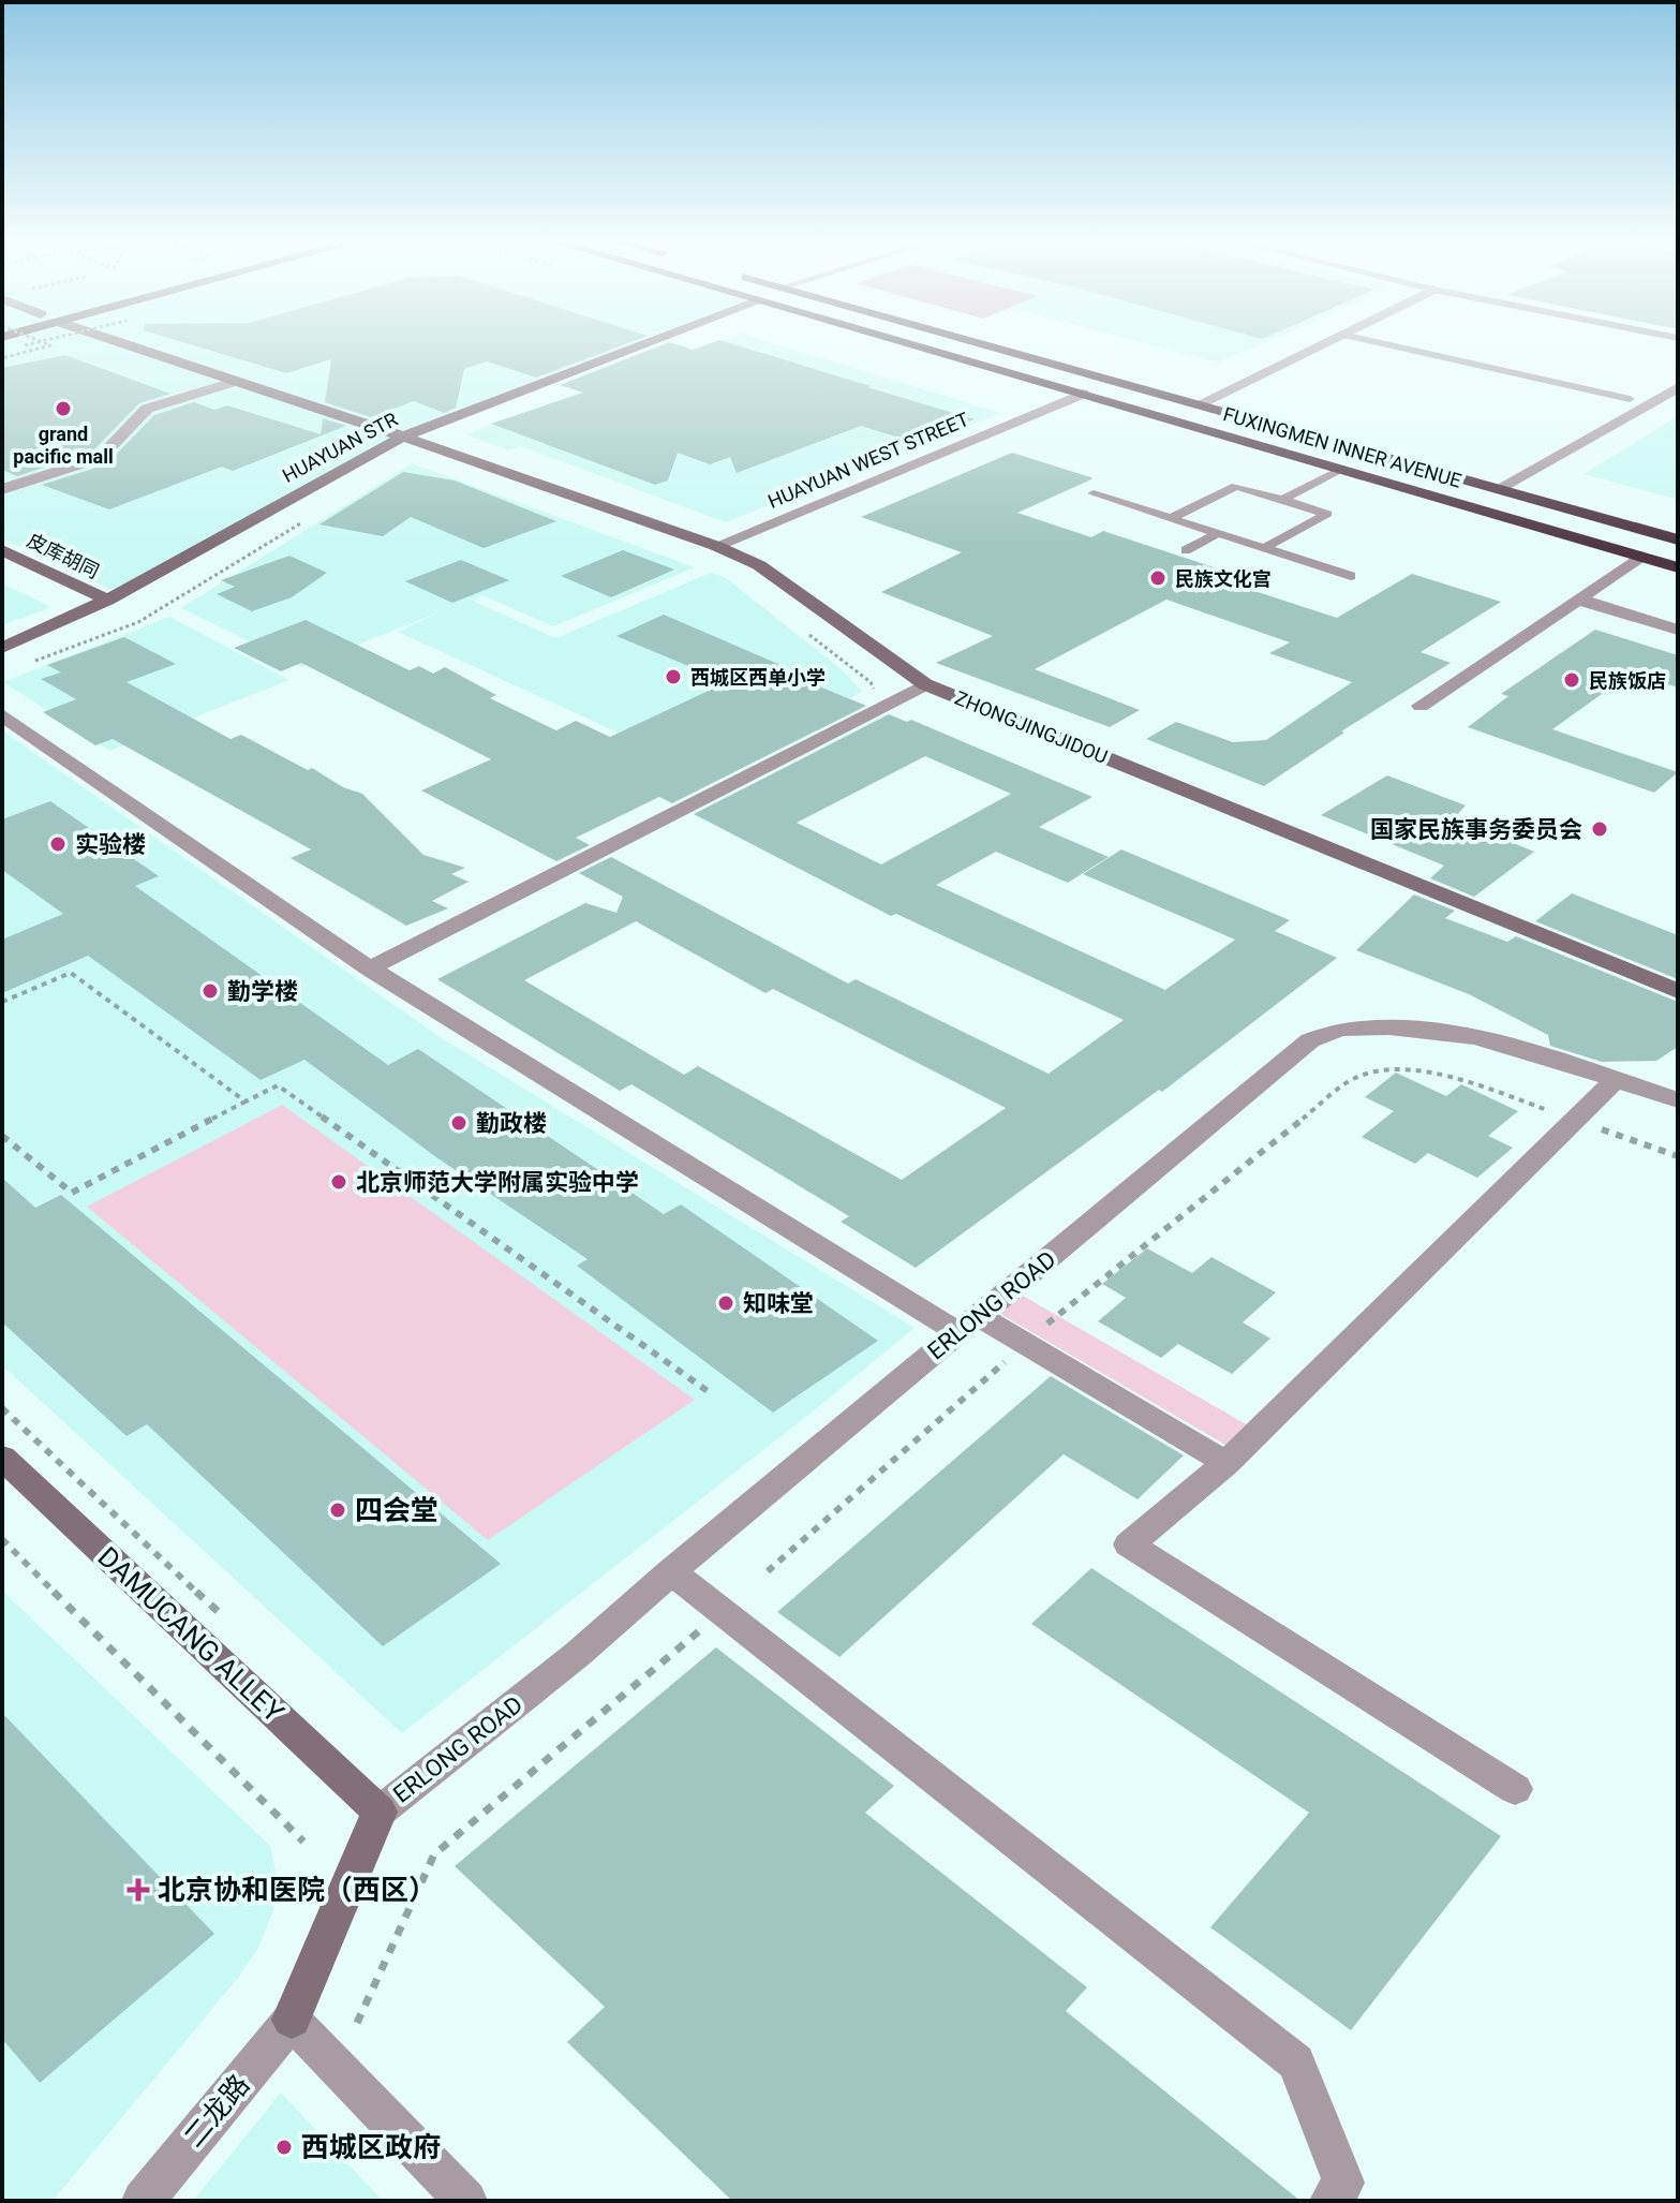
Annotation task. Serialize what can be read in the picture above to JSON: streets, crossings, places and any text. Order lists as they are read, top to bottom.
{
  "streets": {
    "highway": ["FUXINGMEN INNER AVENUE"],
    "street": [
      "HUAYUAN STR",
      "HUAYUAN WEST STREET",
      "皮库胡同",
      "ZHONGJINGJIDOU",
      "ERLONG ROAD",
      "DAMUCANG ALLEY",
      "二龙路"
    ]
  },
  "crossings": [
    ["HUAYUAN STR", "皮库胡同"],
    ["HUAYUAN STR", "ZHONGJINGJIDOU"],
    ["FUXINGMEN INNER AVENUE", "HUAYUAN WEST STREET"],
    ["HUAYUAN WEST STREET", "ZHONGJINGJIDOU"],
    ["ERLONG ROAD", "DAMUCANG ALLEY"]
  ],
  "places": {
    "other": [
      "grand pacific mall",
      "民族文化宫",
      "西城区西单小学",
      "民族饭店",
      "国家民族事务委员会",
      "实验楼",
      "勤学楼",
      "勤政楼",
      "北京师范大学附属实验中学",
      "知味堂",
      "四会堂",
      "西城区政府"
    ],
    "health": ["北京协和医院（西区）"]
  }
}
